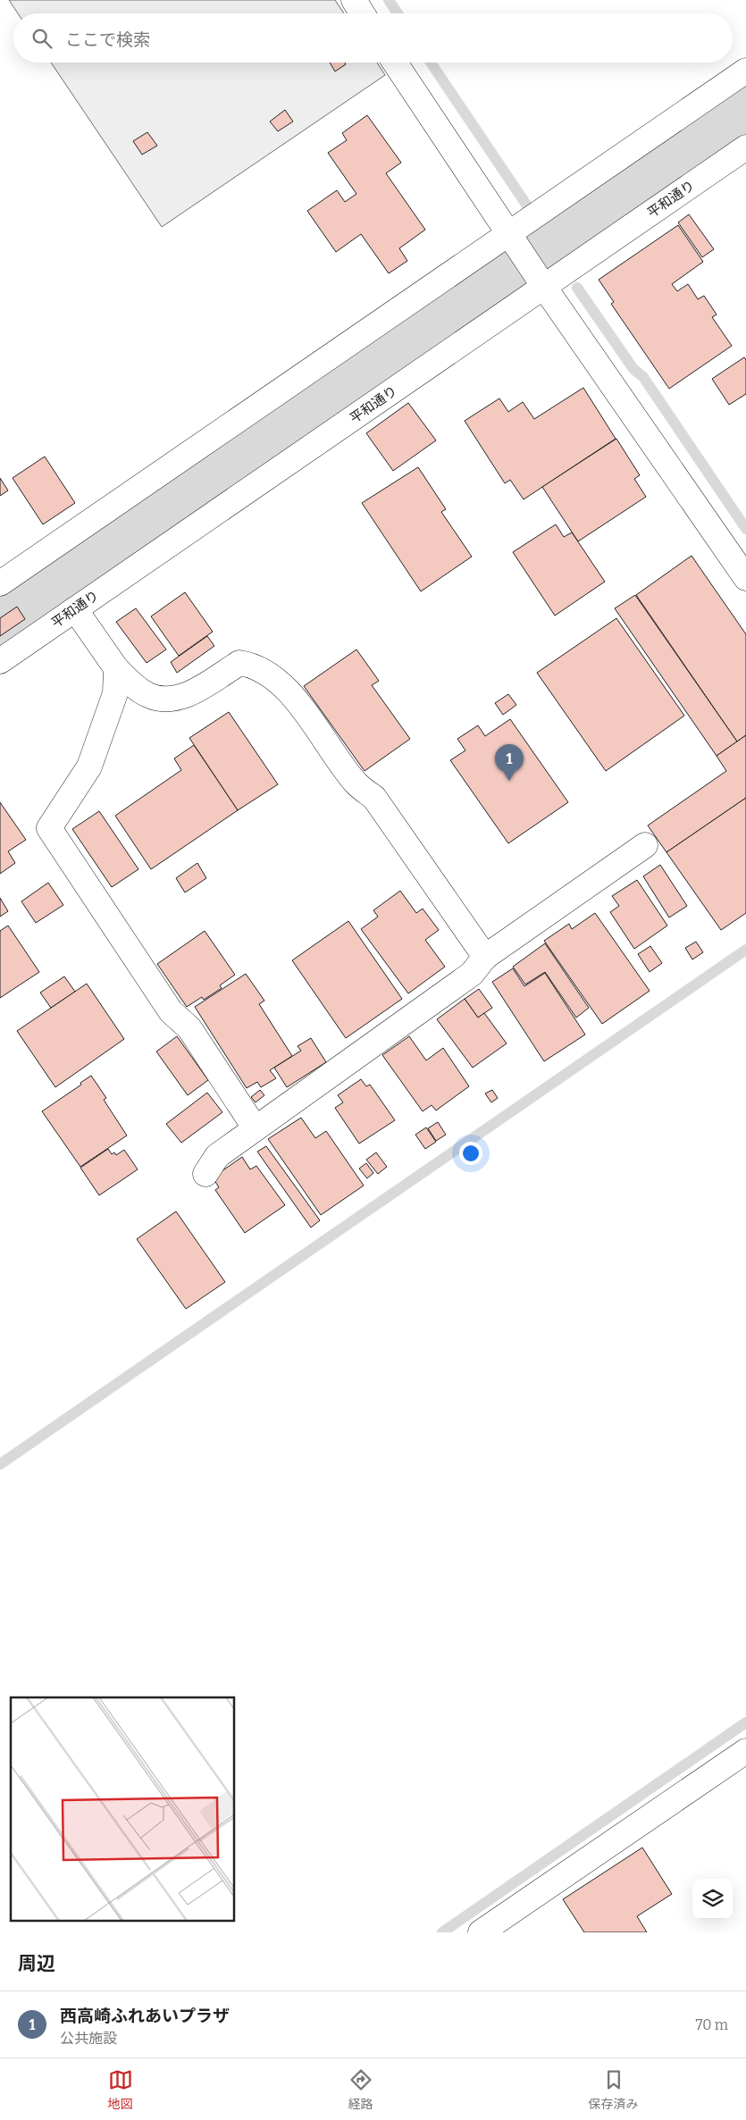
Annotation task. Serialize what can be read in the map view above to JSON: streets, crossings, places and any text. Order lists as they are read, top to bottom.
{
  "streets": {
    "street": ["平和通り"]
  },
  "page": {
    "search": "ここで検索",
    "pins": "1",
    "heading": "周辺",
    "list": [
      {
        "mark": "1",
        "name": "西高崎ふれあいプラザ",
        "note": "公共施設",
        "value": "70 m"
      }
    ],
    "nav": ["地図", "経路", "保存済み"]
  }
}
